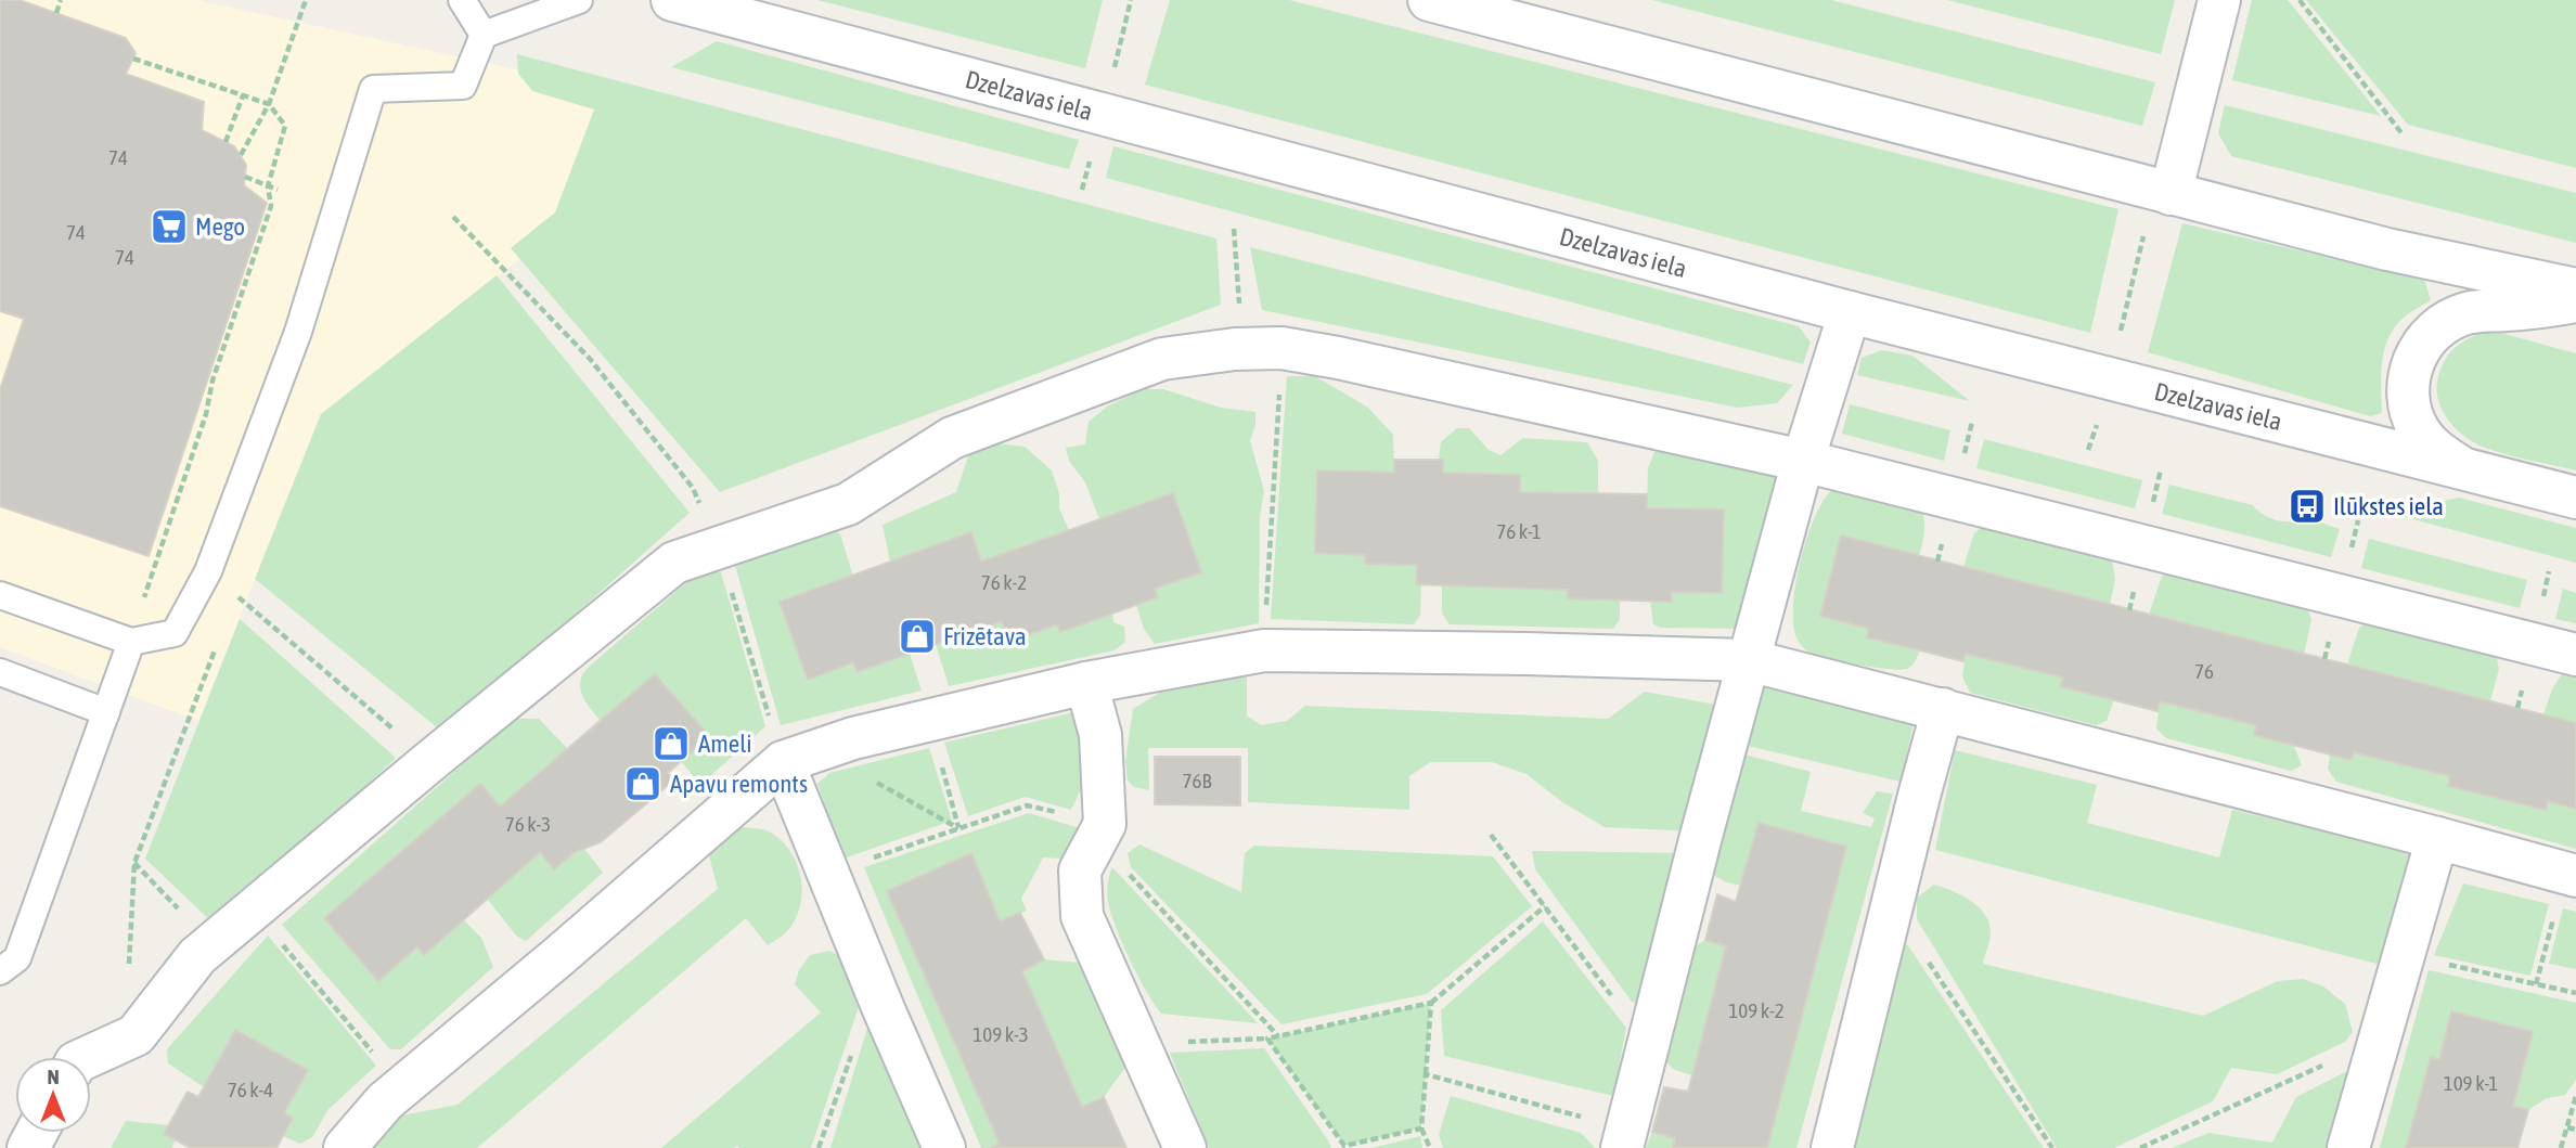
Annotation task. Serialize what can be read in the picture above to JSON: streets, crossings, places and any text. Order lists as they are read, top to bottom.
{
  "streets": {
    "street": ["Dzelzavas iela"]
  },
  "places": {
    "supermarket": ["Mego"],
    "bus stop": ["Ilūkstes iela"],
    "shop": ["Frizētava", "Ameli", "Apavu remonts"]
  },
  "house_numbers": [
    "74",
    "74",
    "74",
    "76 k-1",
    "76 k-2",
    "76",
    "76B",
    "76 k-3",
    "109 k-2",
    "109 k-3",
    "109 k-1",
    "76 k-4"
  ],
  "north": "top"
}
